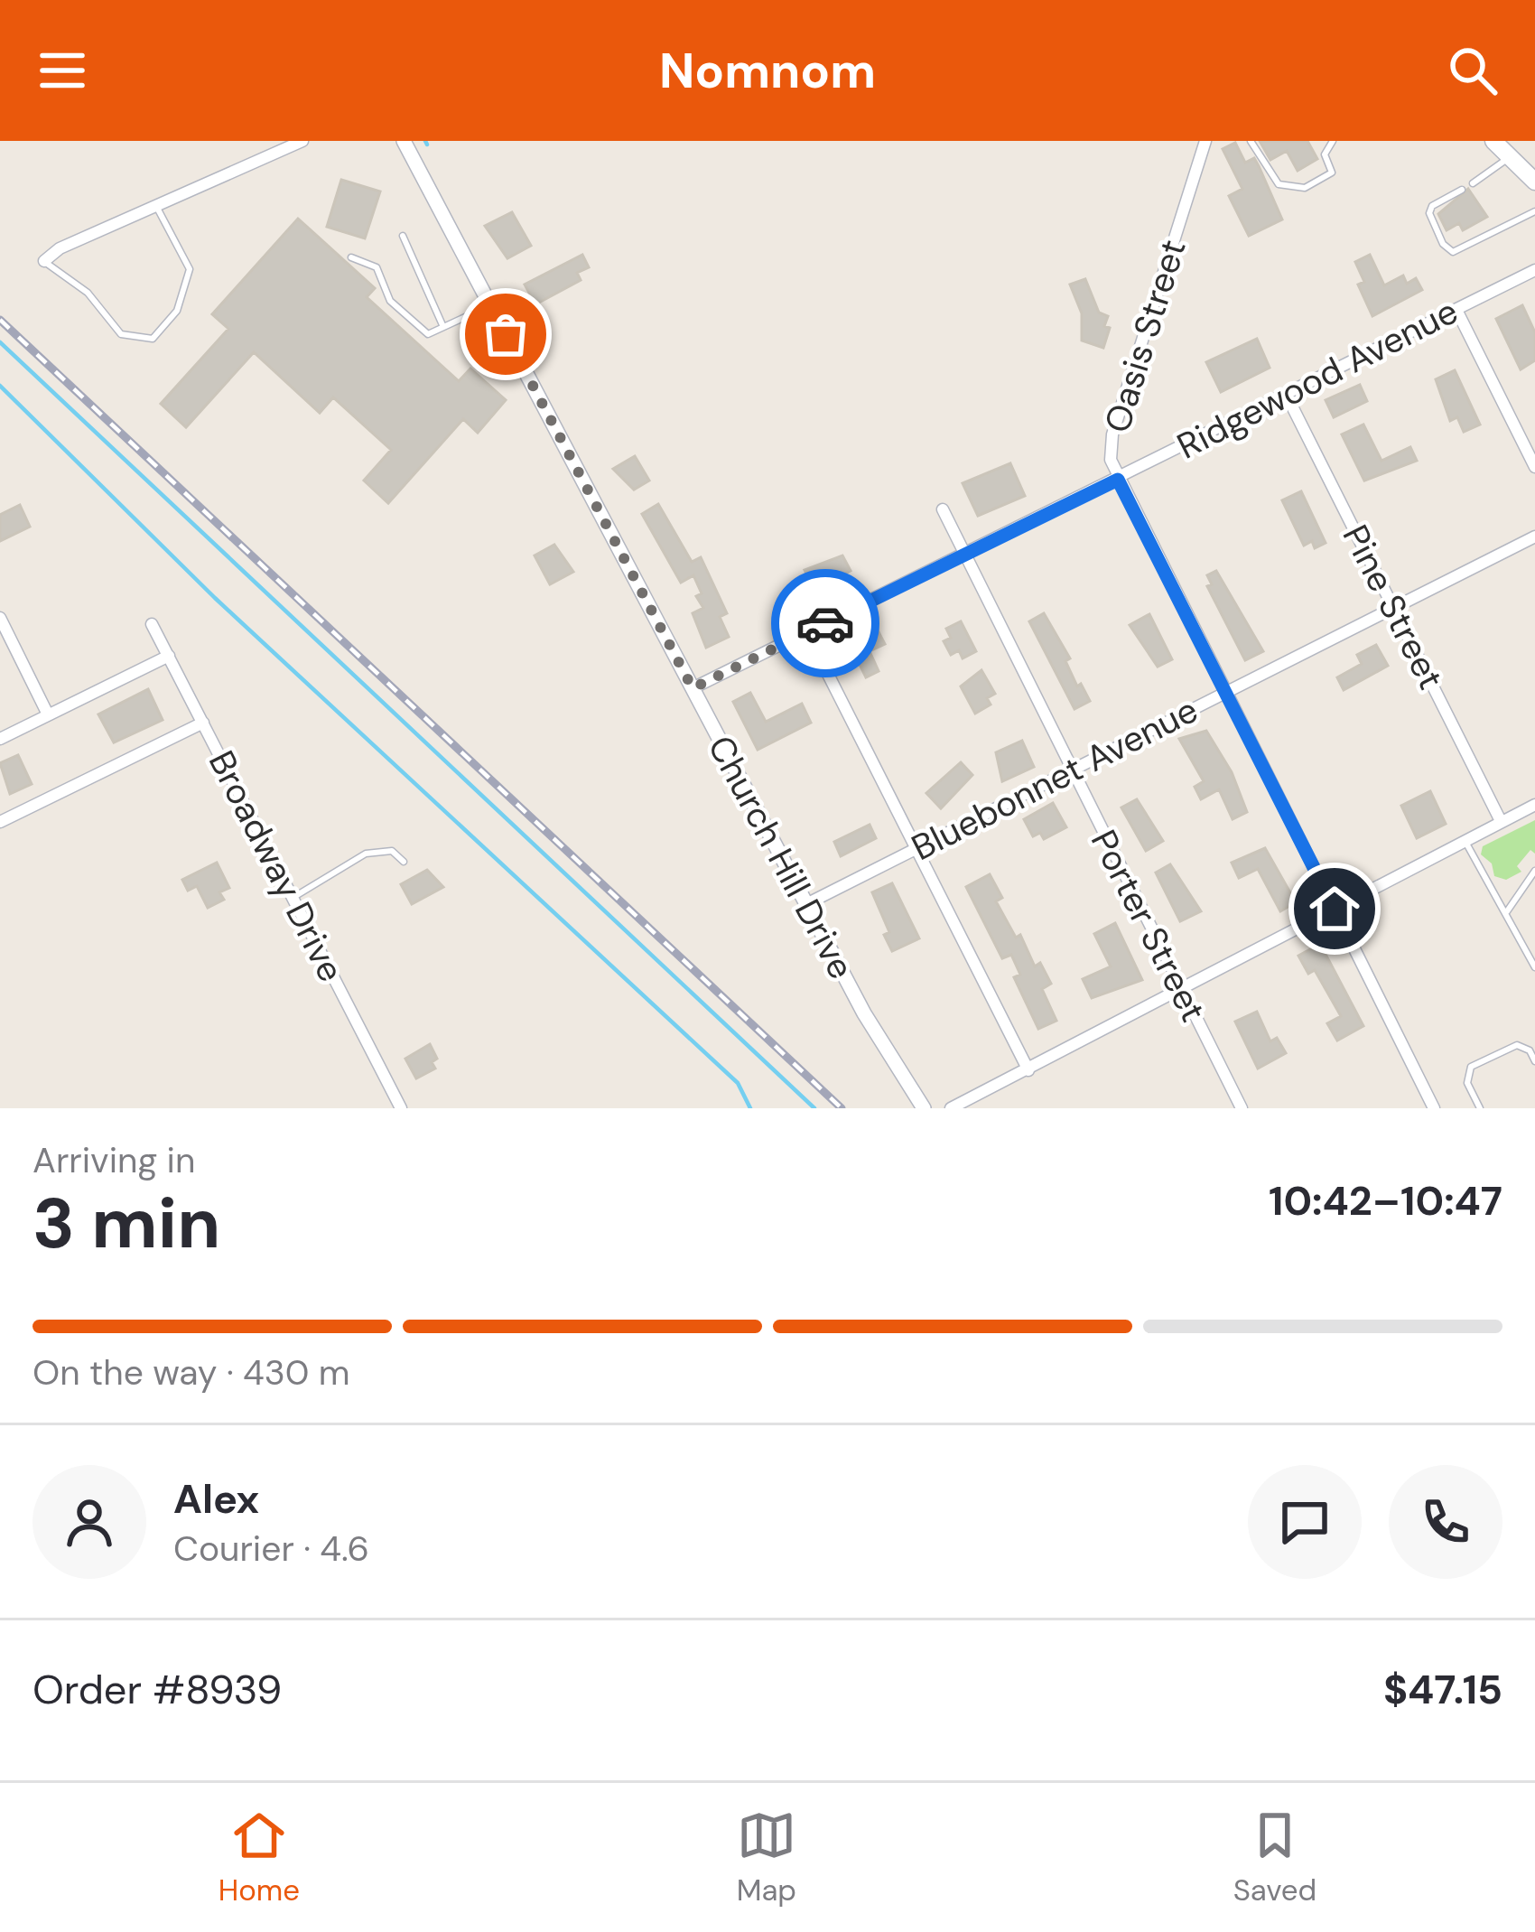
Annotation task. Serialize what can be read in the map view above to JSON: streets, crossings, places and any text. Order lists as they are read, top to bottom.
{
  "streets": {
    "street": [
      "Oasis Street",
      "Ridgewood Avenue",
      "Pine Street",
      "Bluebonnet Avenue",
      "Church Hill Drive",
      "Broadway Drive",
      "Porter Street"
    ]
  },
  "crossings": [
    ["Oasis Street", "Ridgewood Avenue"],
    ["Oasis Street", "Bluebonnet Avenue"],
    ["Ridgewood Avenue", "Pine Street"],
    ["Ridgewood Avenue", "Church Hill Drive"],
    ["Ridgewood Avenue", "Porter Street"],
    ["Pine Street", "Bluebonnet Avenue"],
    ["Bluebonnet Avenue", "Church Hill Drive"],
    ["Bluebonnet Avenue", "Porter Street"]
  ],
  "page": {
    "header": "Nomnom",
    "heading": ["3 min", "Arriving in", "10:42–10:47"],
    "panel": [
      "Alex",
      "Courier · 4.6",
      "Order #8939",
      "$47.15"
    ],
    "bar": "On the way · 430 m",
    "tabs": ["Home", "Map", "Saved"]
  }
}
